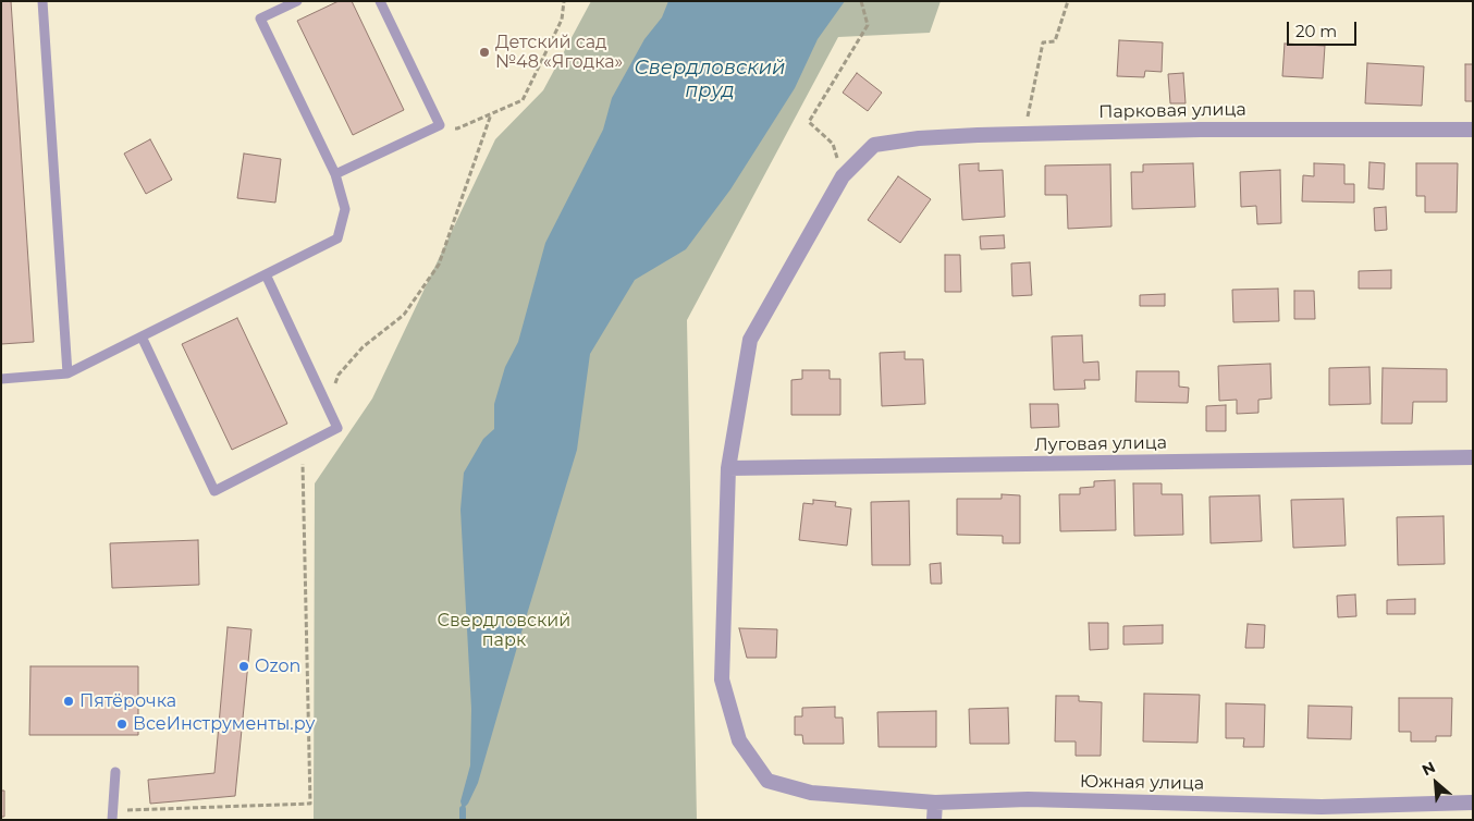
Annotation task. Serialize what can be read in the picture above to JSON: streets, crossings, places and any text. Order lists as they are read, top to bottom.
{
  "streets": {
    "street": ["Парковая улица", "Луговая улица", "Южная улица"]
  },
  "crossings": [
    ["Парковая улица", "Южная улица"],
    ["Луговая улица", "Южная улица"]
  ],
  "water": ["Свердловский пруд"],
  "parks": ["Свердловский парк"],
  "places": [
    "Детский сад №48 «Ягодка»",
    "Ozon",
    "Пятёрочка",
    "ВсеИнструменты.ру"
  ],
  "scale_bar": "20 m",
  "north": "top left"
}
